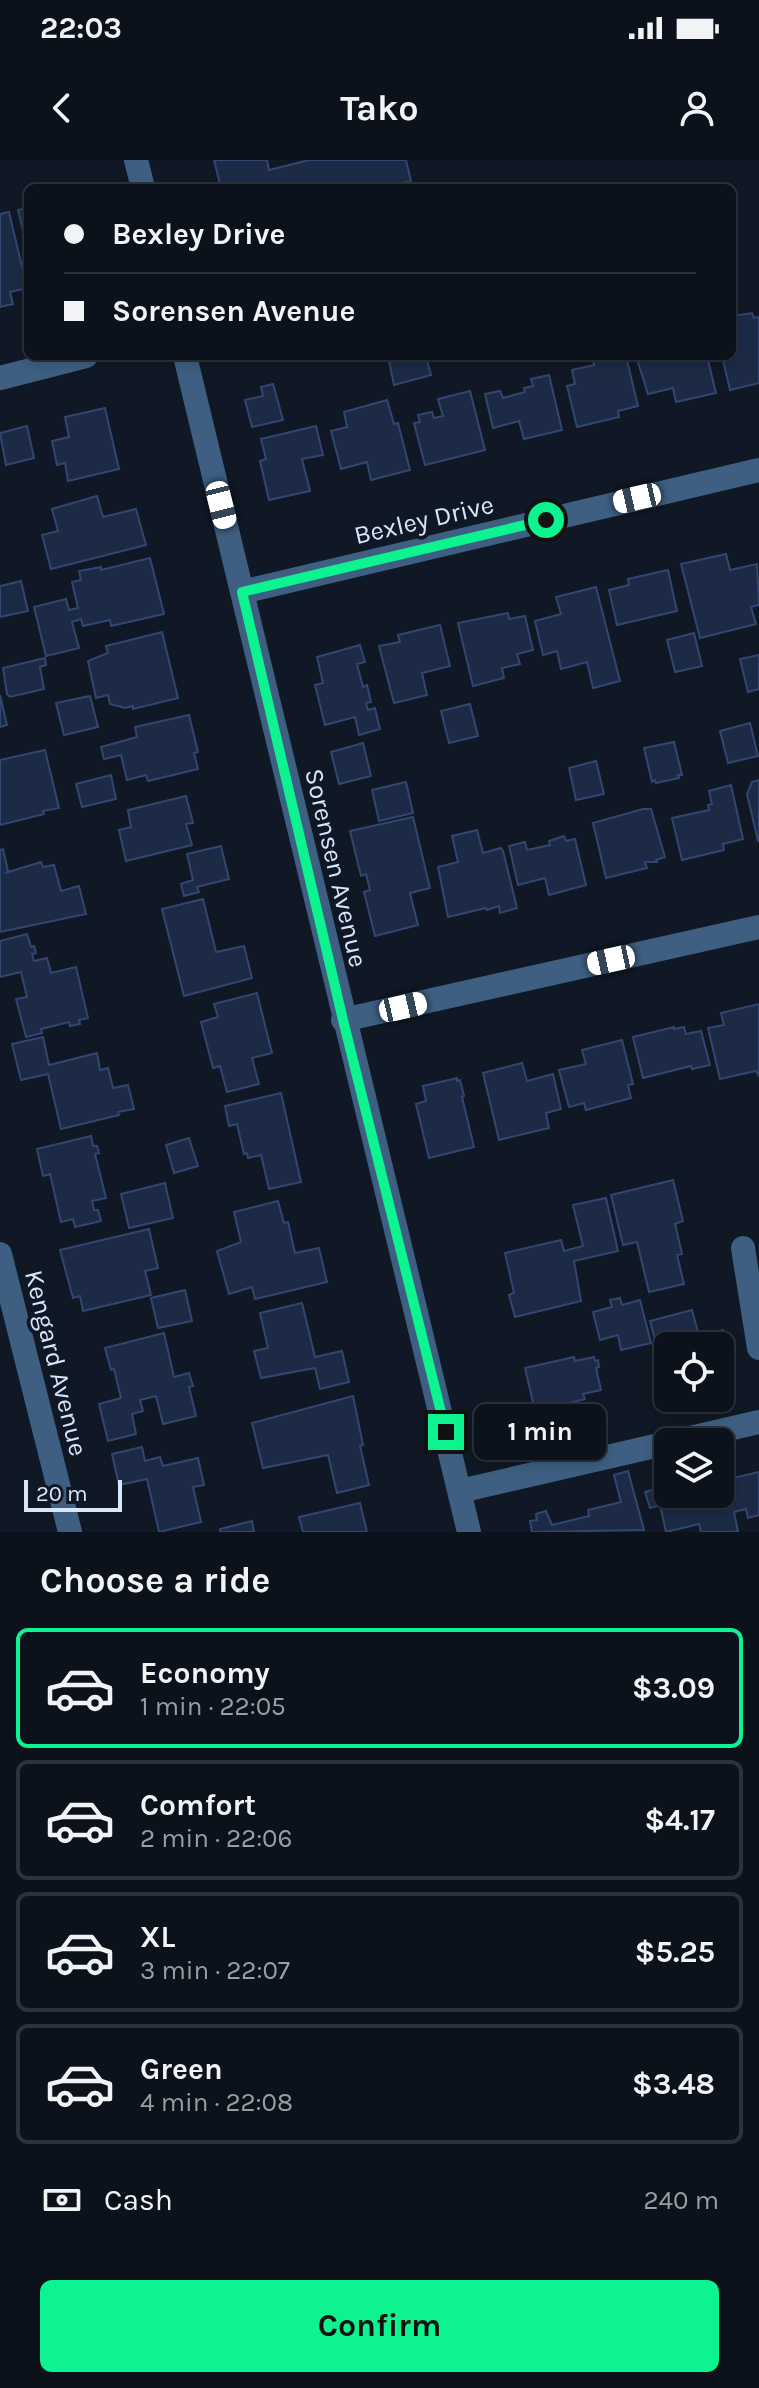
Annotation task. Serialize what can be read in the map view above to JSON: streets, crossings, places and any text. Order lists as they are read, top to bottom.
{
  "streets": {
    "street": ["Bexley Drive", "Sorensen Avenue", "Kengard Avenue"]
  },
  "crossings": [
    ["Bexley Drive", "Sorensen Avenue"]
  ],
  "scale_bar": "20 m",
  "page": {
    "status": "22:03",
    "header": "Tako",
    "banner": ["Bexley Drive", "Sorensen Avenue"],
    "bubble": "1 min",
    "scale": "20 m",
    "heading": "Choose a ride",
    "list": [
      {
        "name": "Economy",
        "note": "1 min · 22:05",
        "value": "$3.09"
      },
      {
        "name": "Comfort",
        "note": "2 min · 22:06",
        "value": "$4.17"
      },
      {
        "name": "XL",
        "note": "3 min · 22:07",
        "value": "$5.25"
      },
      {
        "name": "Green",
        "note": "4 min · 22:08",
        "value": "$3.48"
      }
    ],
    "pay": ["Cash", "240 m"],
    "buttons": "Confirm"
  }
}
